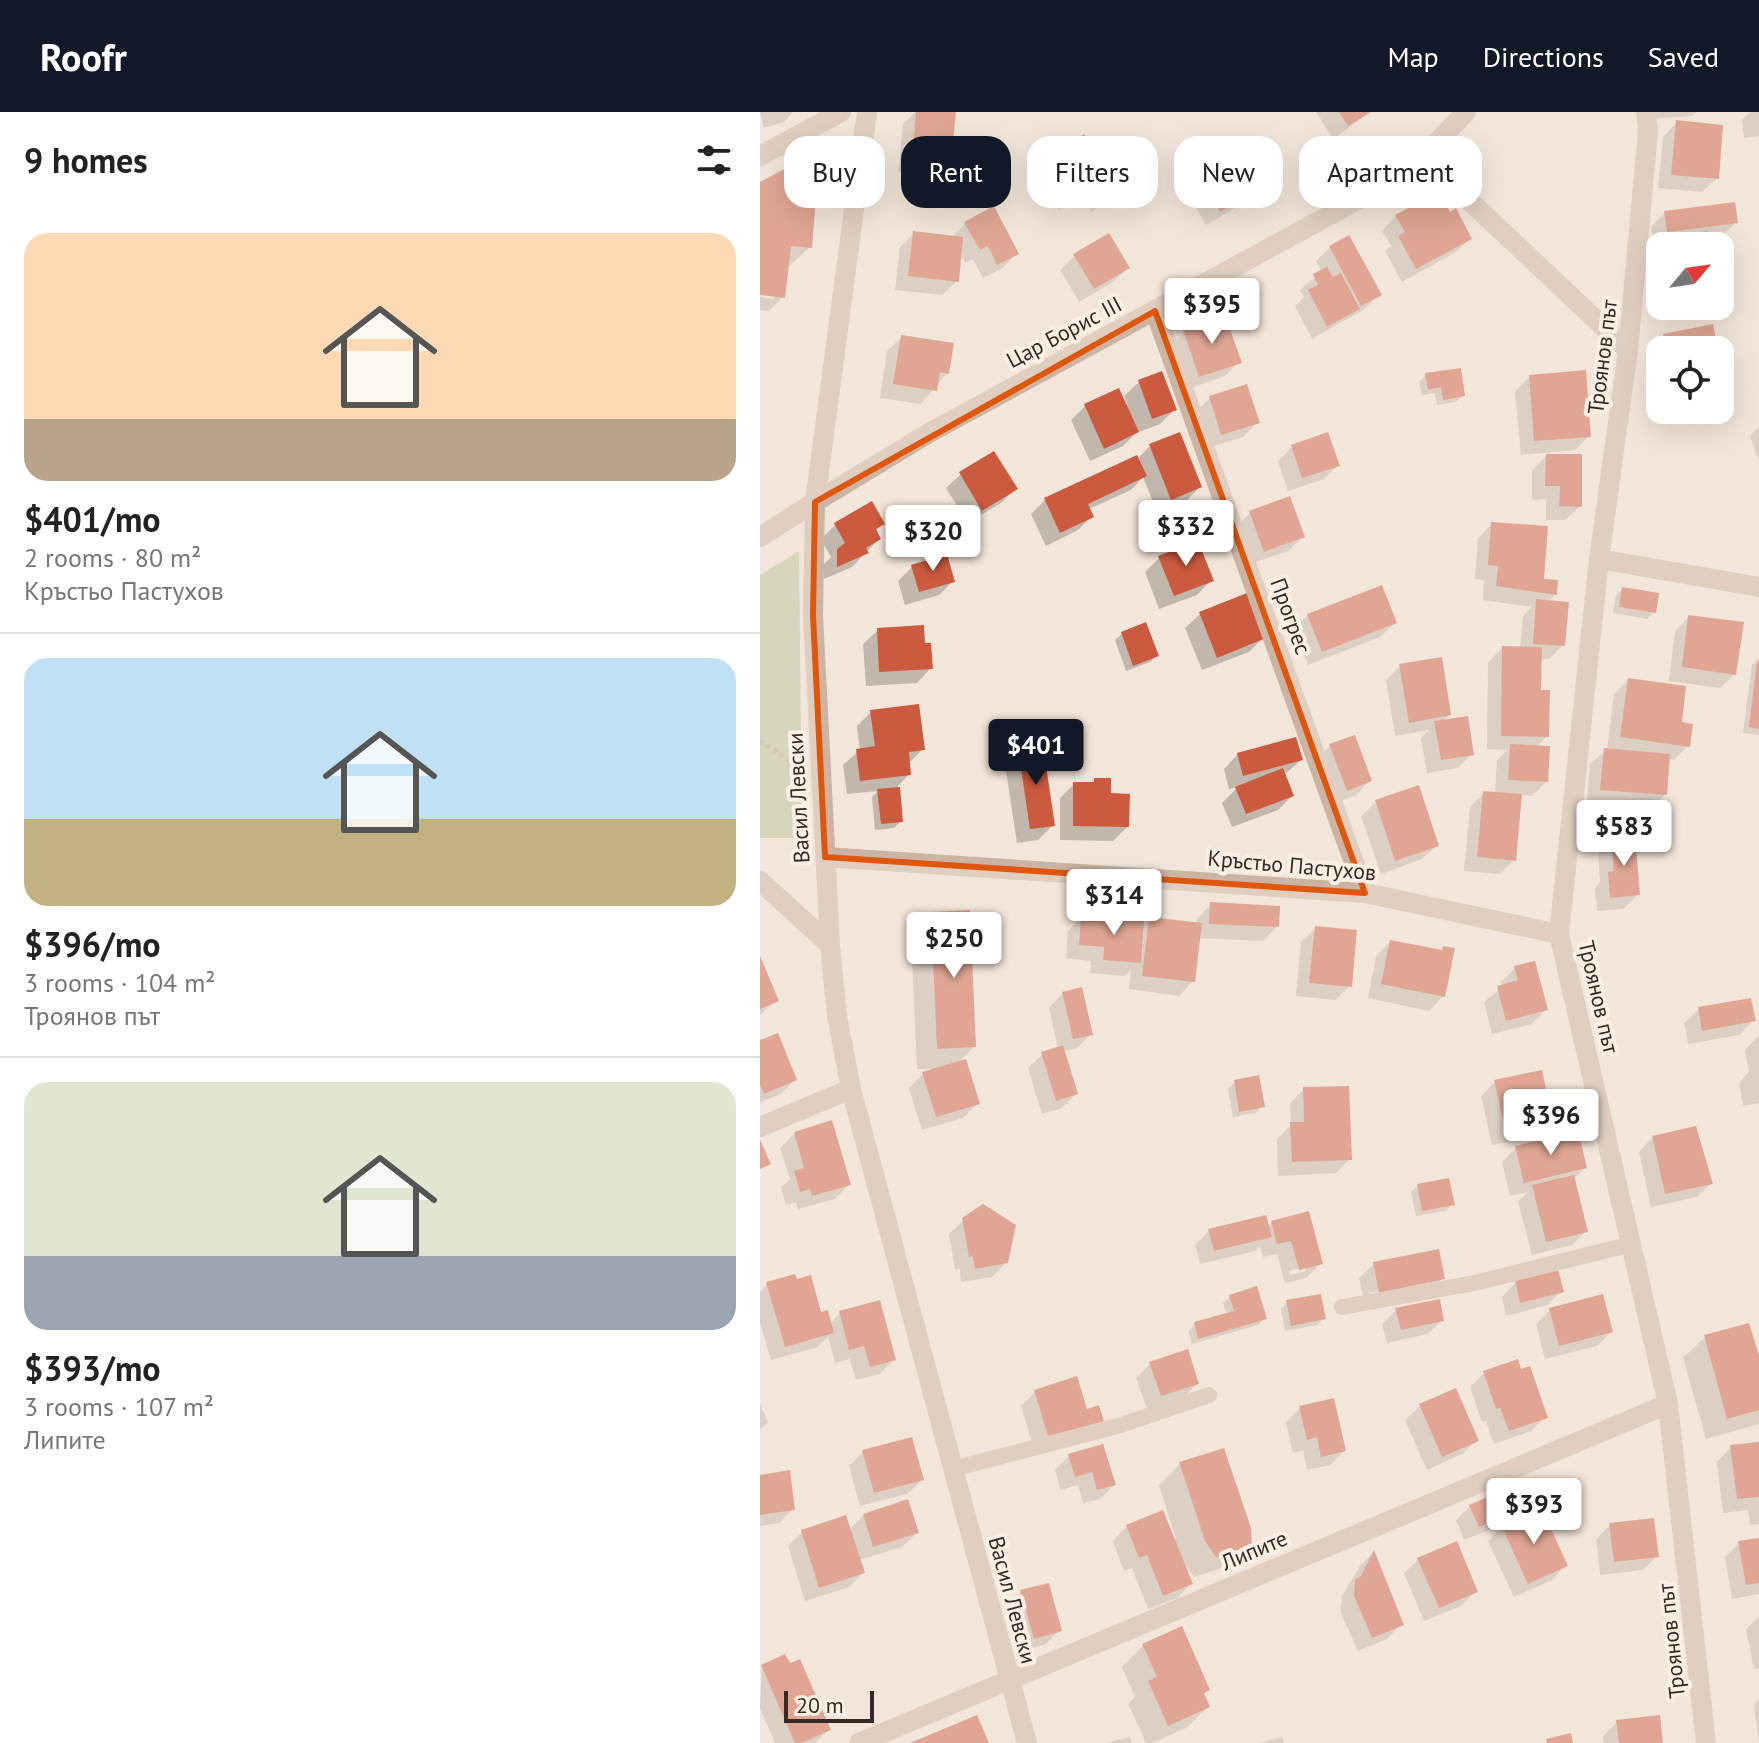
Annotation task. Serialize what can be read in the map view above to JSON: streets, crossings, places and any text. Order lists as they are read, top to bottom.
{
  "streets": {
    "street": [
      "Цар Борис III",
      "Троянов път",
      "Прогрес",
      "Васил Левски",
      "Кръстьо Пастухов",
      "Липите"
    ]
  },
  "crossings": [
    ["Цар Борис III", "Прогрес"],
    ["Цар Борис III", "Васил Левски"],
    ["Троянов път", "Кръстьо Пастухов"],
    ["Троянов път", "Липите"],
    ["Прогрес", "Кръстьо Пастухов"],
    ["Васил Левски", "Кръстьо Пастухов"],
    ["Васил Левски", "Липите"]
  ],
  "scale_bar": "20 m",
  "north": "top right",
  "page": {
    "header": "Roofr",
    "nav": ["Map", "Directions", "Saved"],
    "heading": "9 homes",
    "chip": [
      "Buy",
      "Rent",
      "Filters",
      "New",
      "Apartment"
    ],
    "list": [
      {
        "name": "$401/mo",
        "note": "2 rooms · 80 m² · Кръстьо Пастухов"
      },
      {
        "name": "$396/mo",
        "note": "3 rooms · 104 m² · Троянов път"
      },
      {
        "name": "$393/mo",
        "note": "3 rooms · 107 m² · Липите"
      }
    ],
    "price": [
      "$395",
      "$332",
      "$320",
      "$401",
      "$583",
      "$314",
      "$250",
      "$396",
      "$393"
    ],
    "scale": "20 m"
  }
}
